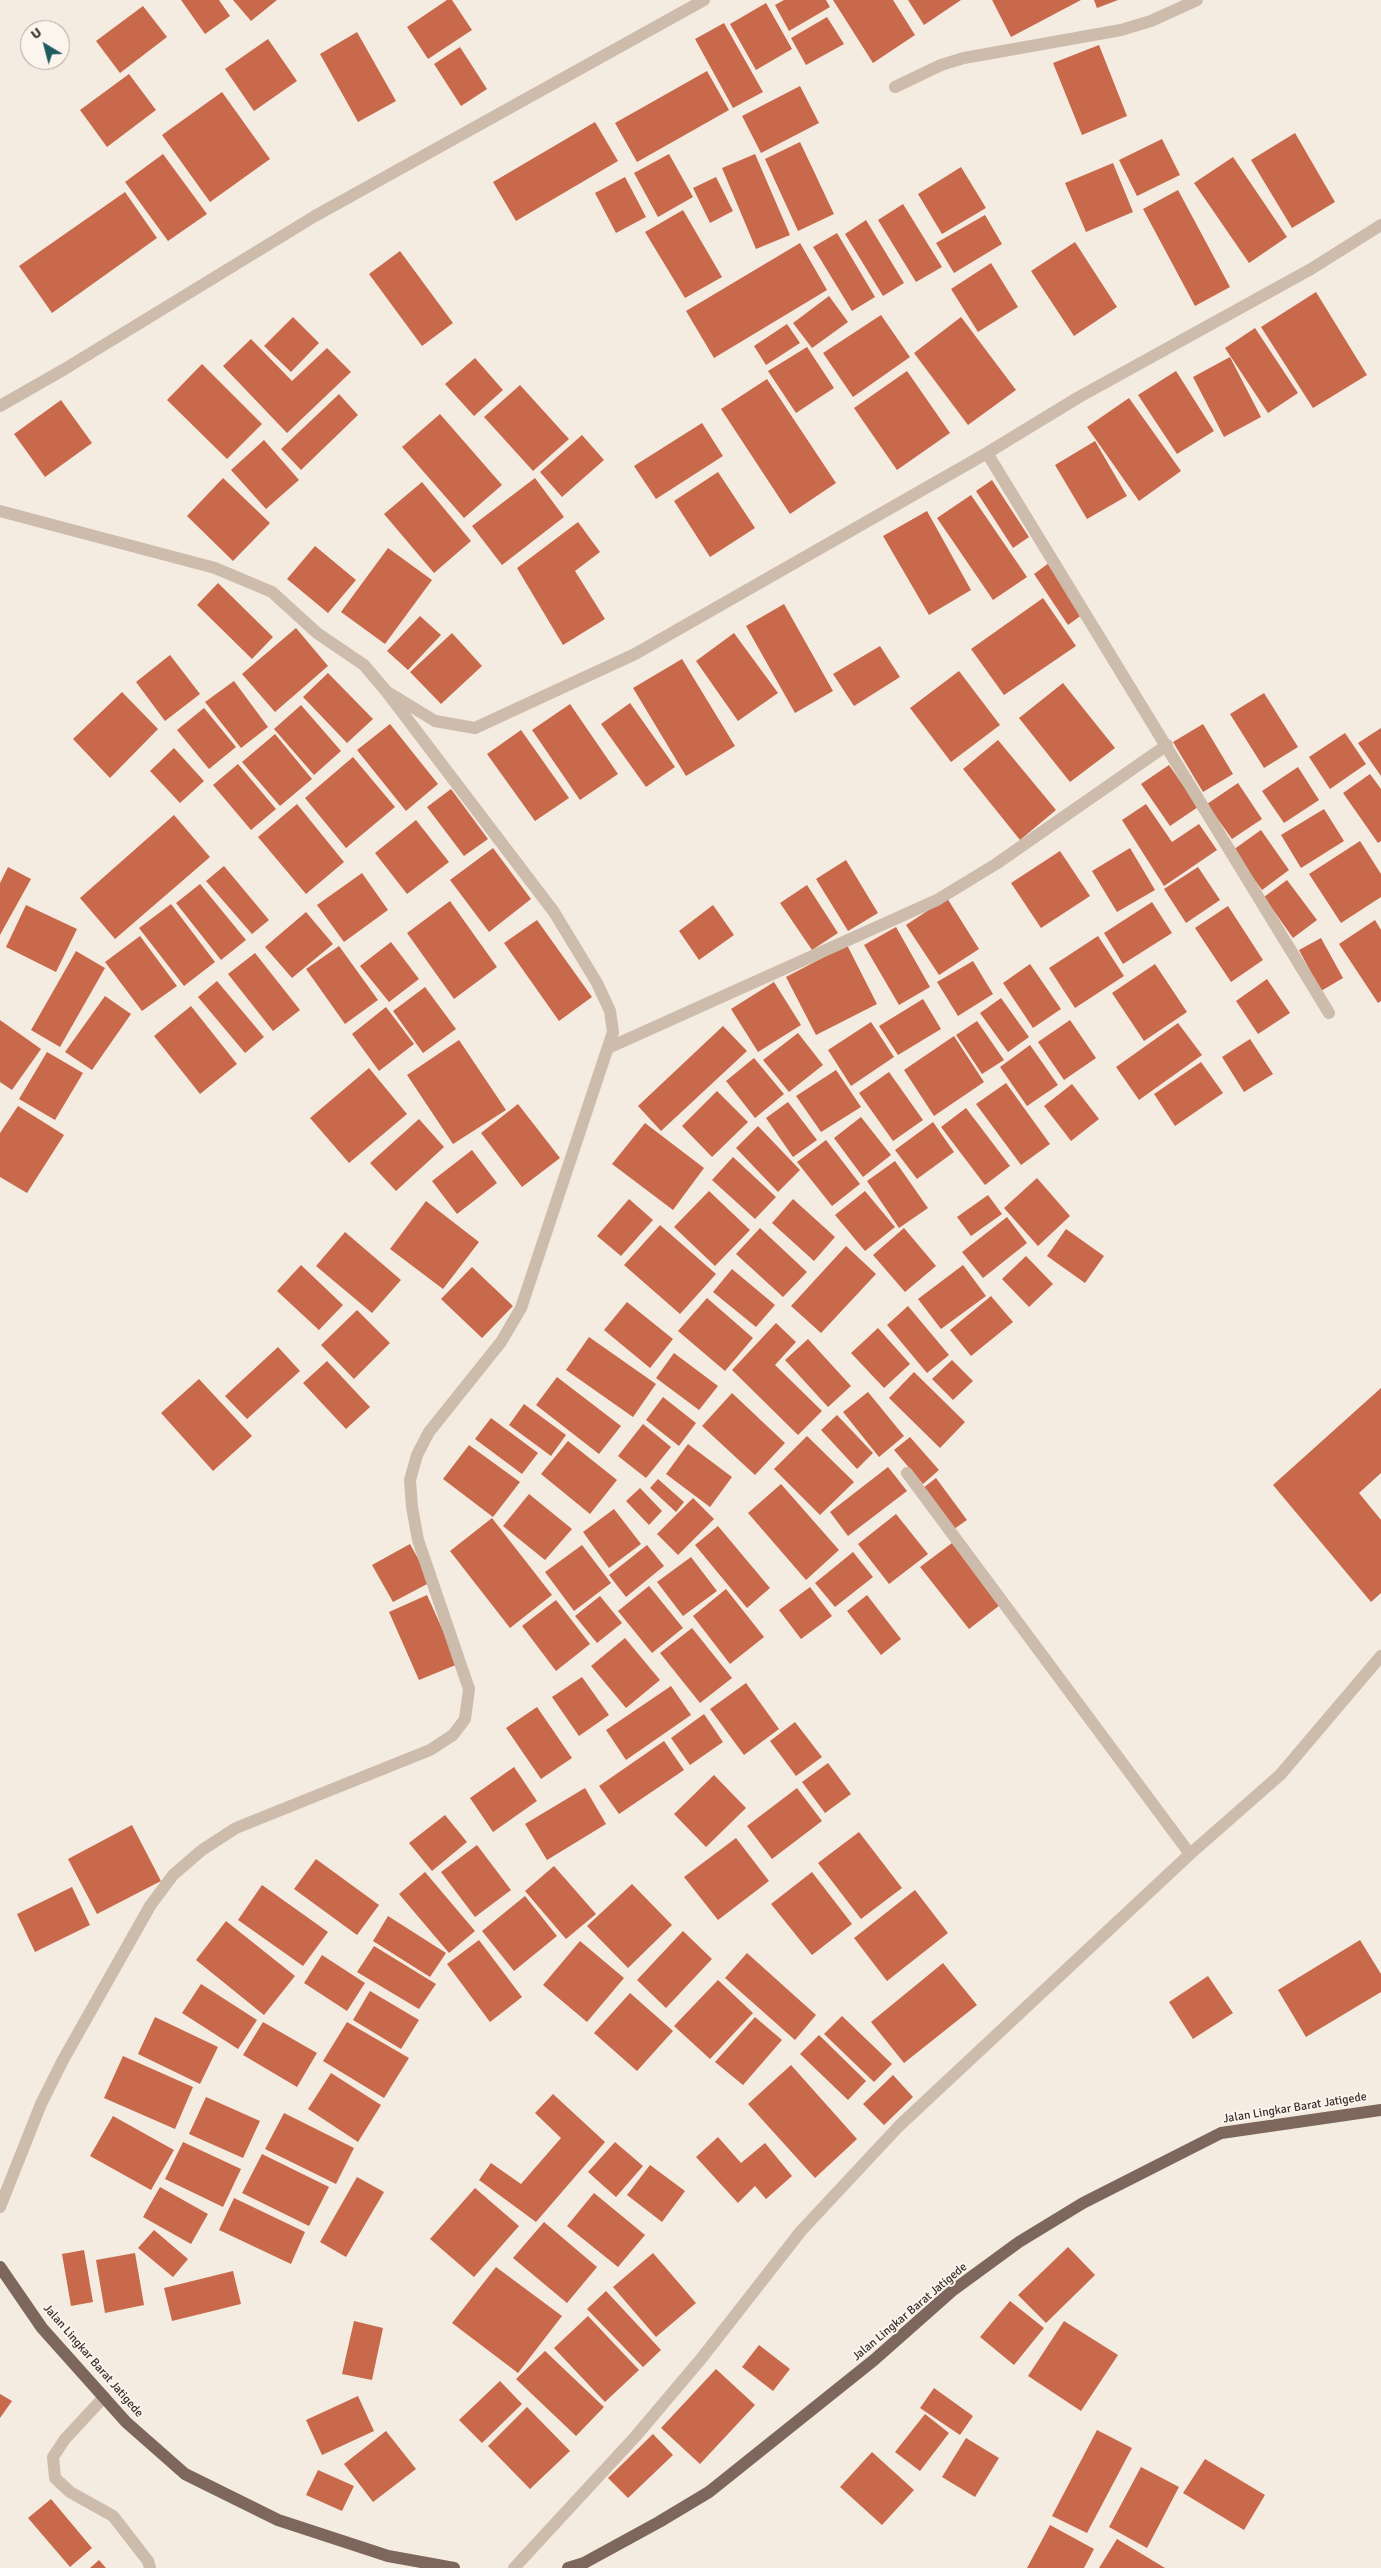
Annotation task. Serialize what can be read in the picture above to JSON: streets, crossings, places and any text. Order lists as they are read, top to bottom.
{
  "streets": {
    "main road": ["Jalan Lingkar Barat Jatigede"]
  },
  "north": "top left"
}
